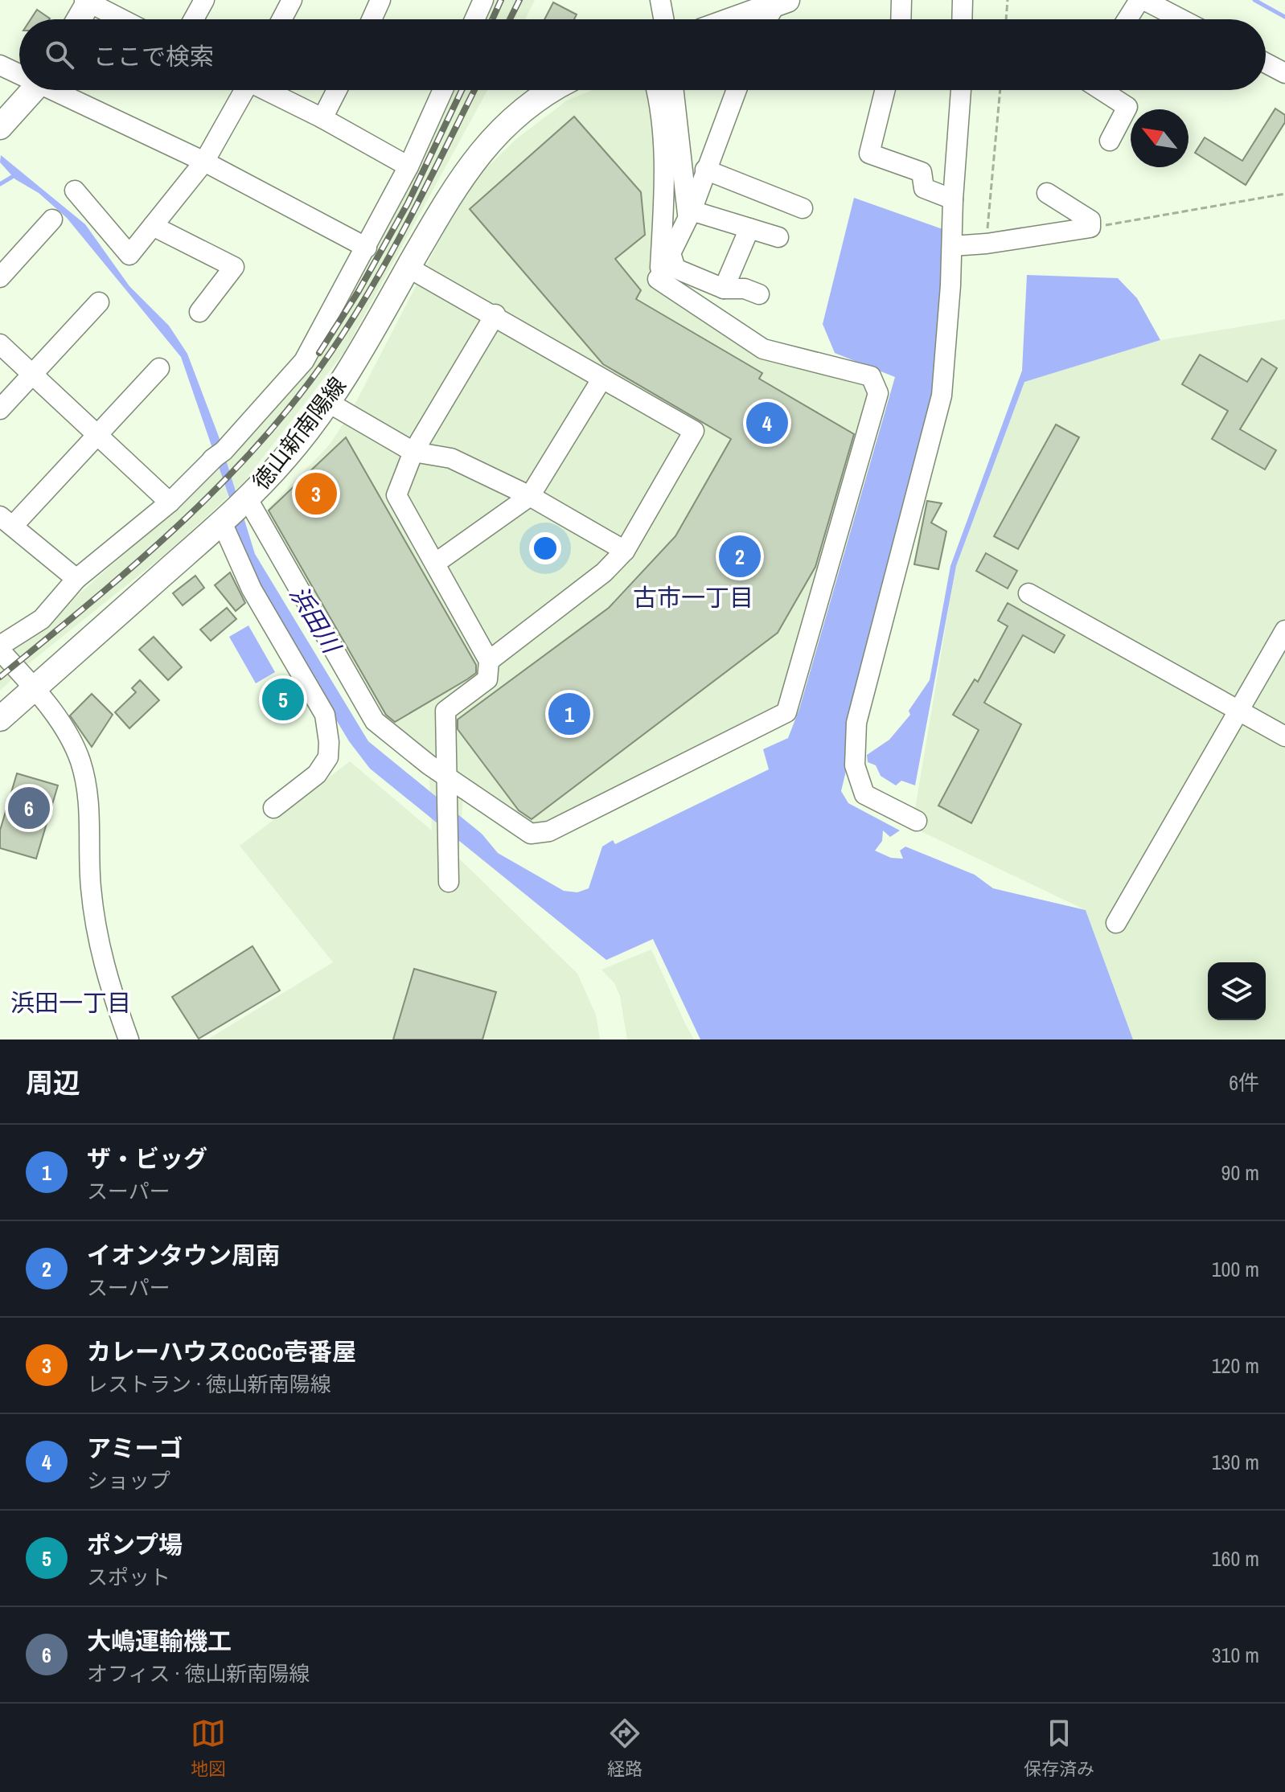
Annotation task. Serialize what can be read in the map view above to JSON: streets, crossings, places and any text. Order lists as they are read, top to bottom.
{
  "streets": {
    "main road": ["徳山新南陽線"]
  },
  "districts": ["古市一丁目", "浜田一丁目"],
  "water": ["浜田川"],
  "north": "top left",
  "page": {
    "search": "ここで検索",
    "pins": [
      "4",
      "3",
      "2",
      "5",
      "1",
      "6"
    ],
    "heading": ["周辺", "6件"],
    "list": [
      {
        "mark": "1",
        "name": "ザ・ビッグ",
        "note": "スーパー",
        "value": "90 m"
      },
      {
        "mark": "2",
        "name": "イオンタウン周南",
        "note": "スーパー",
        "value": "100 m"
      },
      {
        "mark": "3",
        "name": "カレーハウスCoCo壱番屋",
        "note": "レストラン · 徳山新南陽線",
        "value": "120 m"
      },
      {
        "mark": "4",
        "name": "アミーゴ",
        "note": "ショップ",
        "value": "130 m"
      },
      {
        "mark": "5",
        "name": "ポンプ場",
        "note": "スポット",
        "value": "160 m"
      },
      {
        "mark": "6",
        "name": "大嶋運輸機工",
        "note": "オフィス · 徳山新南陽線",
        "value": "310 m"
      }
    ],
    "nav": ["地図", "経路", "保存済み"]
  }
}
